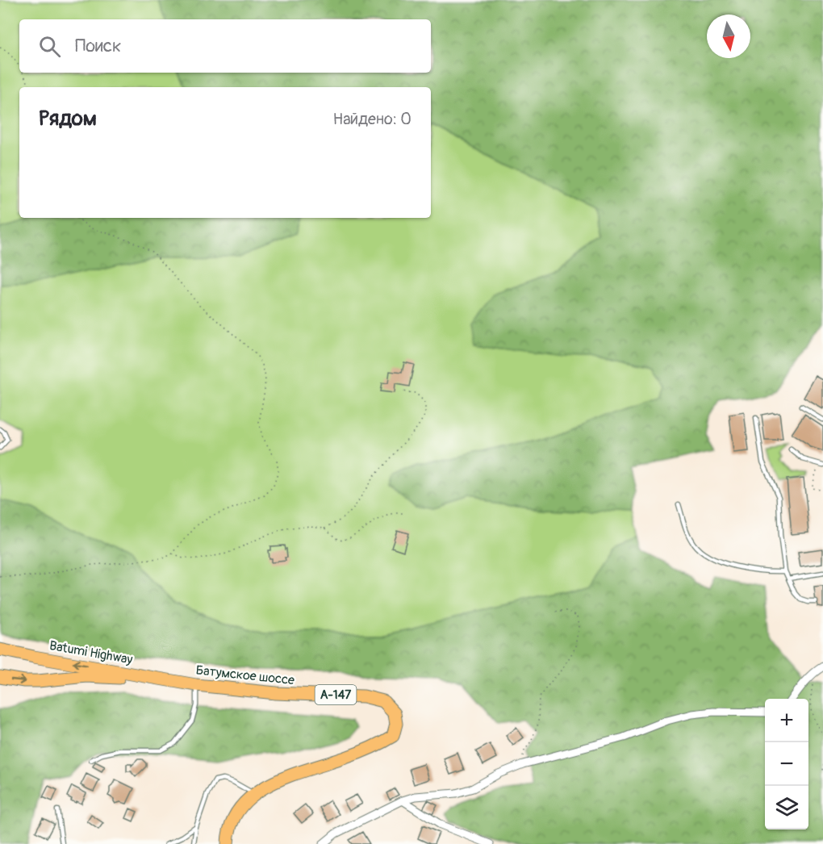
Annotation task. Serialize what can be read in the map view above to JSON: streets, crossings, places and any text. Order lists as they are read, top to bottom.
{
  "streets": {
    "highway": ["Batumi Highway", "Батумское шоссе", "А-147"]
  },
  "crossings": [
    ["Batumi Highway", "Батумское шоссе"]
  ],
  "one_way": ["Batumi Highway"],
  "north": "bottom",
  "page": {
    "search": "Поиск",
    "heading": ["Рядом", "Найдено: 0"],
    "map_buttons": ["+", "−"]
  }
}
